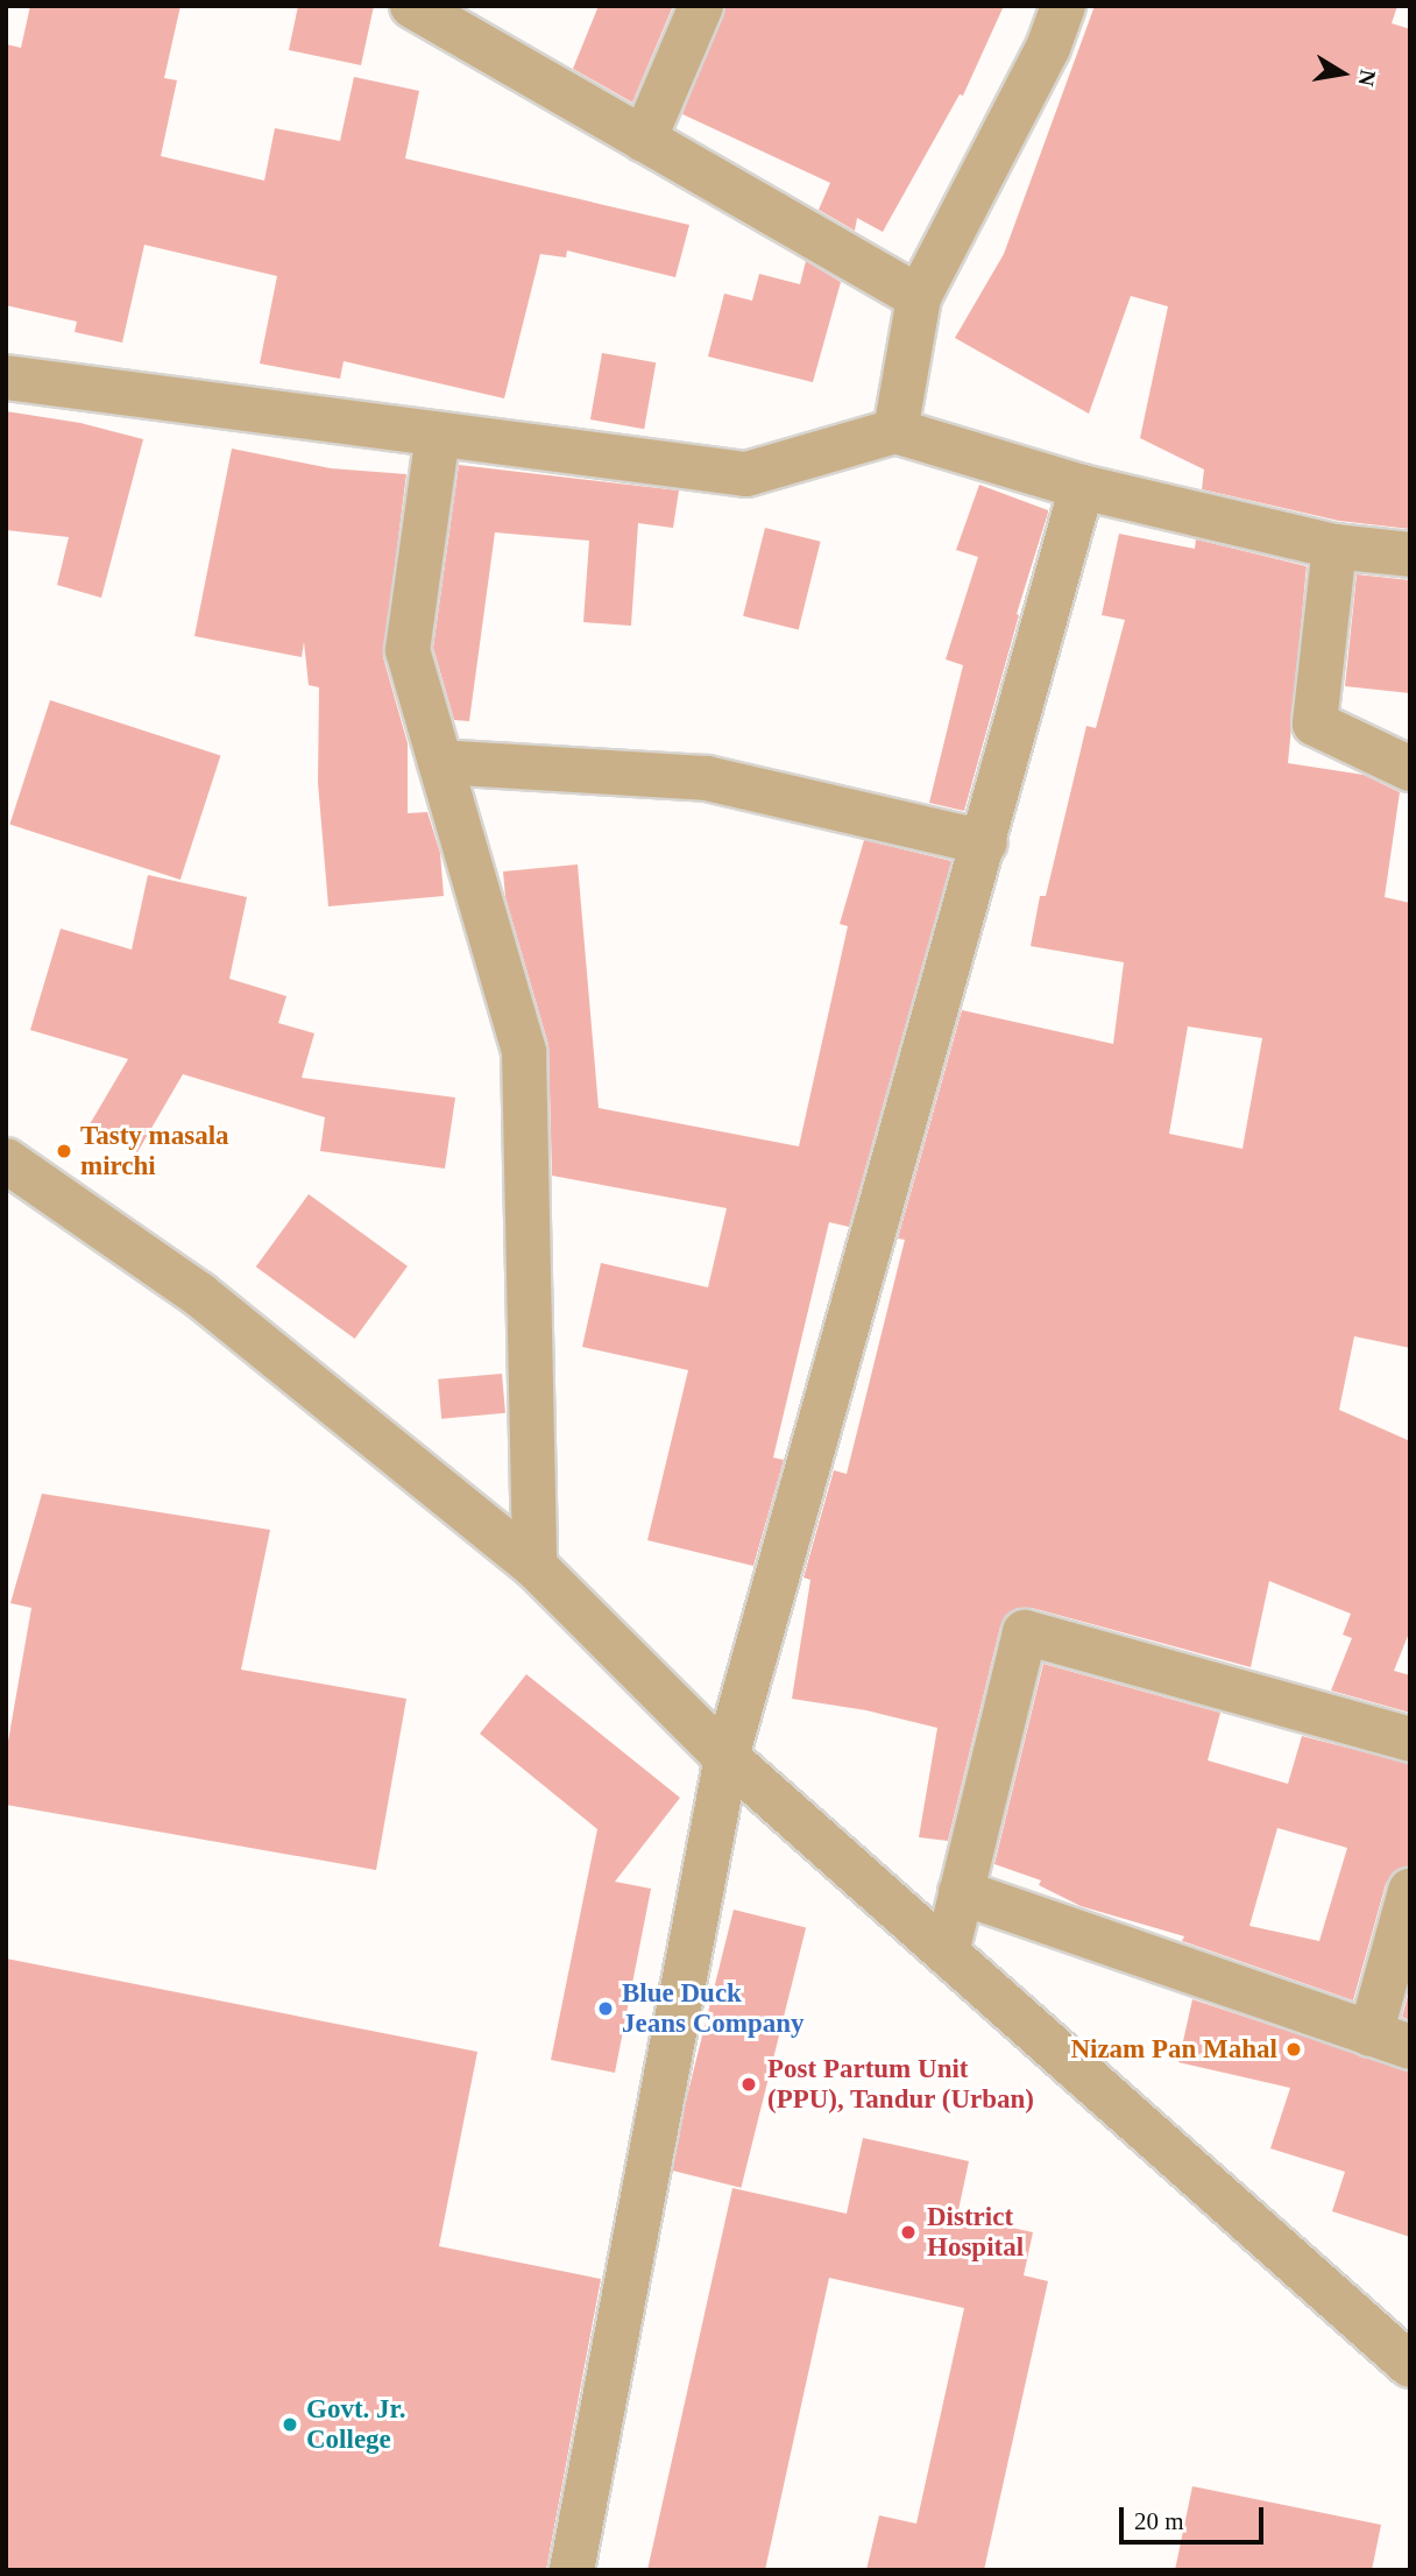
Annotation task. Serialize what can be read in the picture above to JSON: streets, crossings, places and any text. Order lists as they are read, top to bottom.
{
  "places": [
    "Tasty masala mirchi",
    "Blue Duck Jeans Company",
    "Nizam Pan Mahal",
    "Post Partum Unit (PPU), Tandur (Urban)",
    "District Hospital",
    "Govt. Jr. College"
  ],
  "scale_bar": "20 m",
  "north": "right"
}
